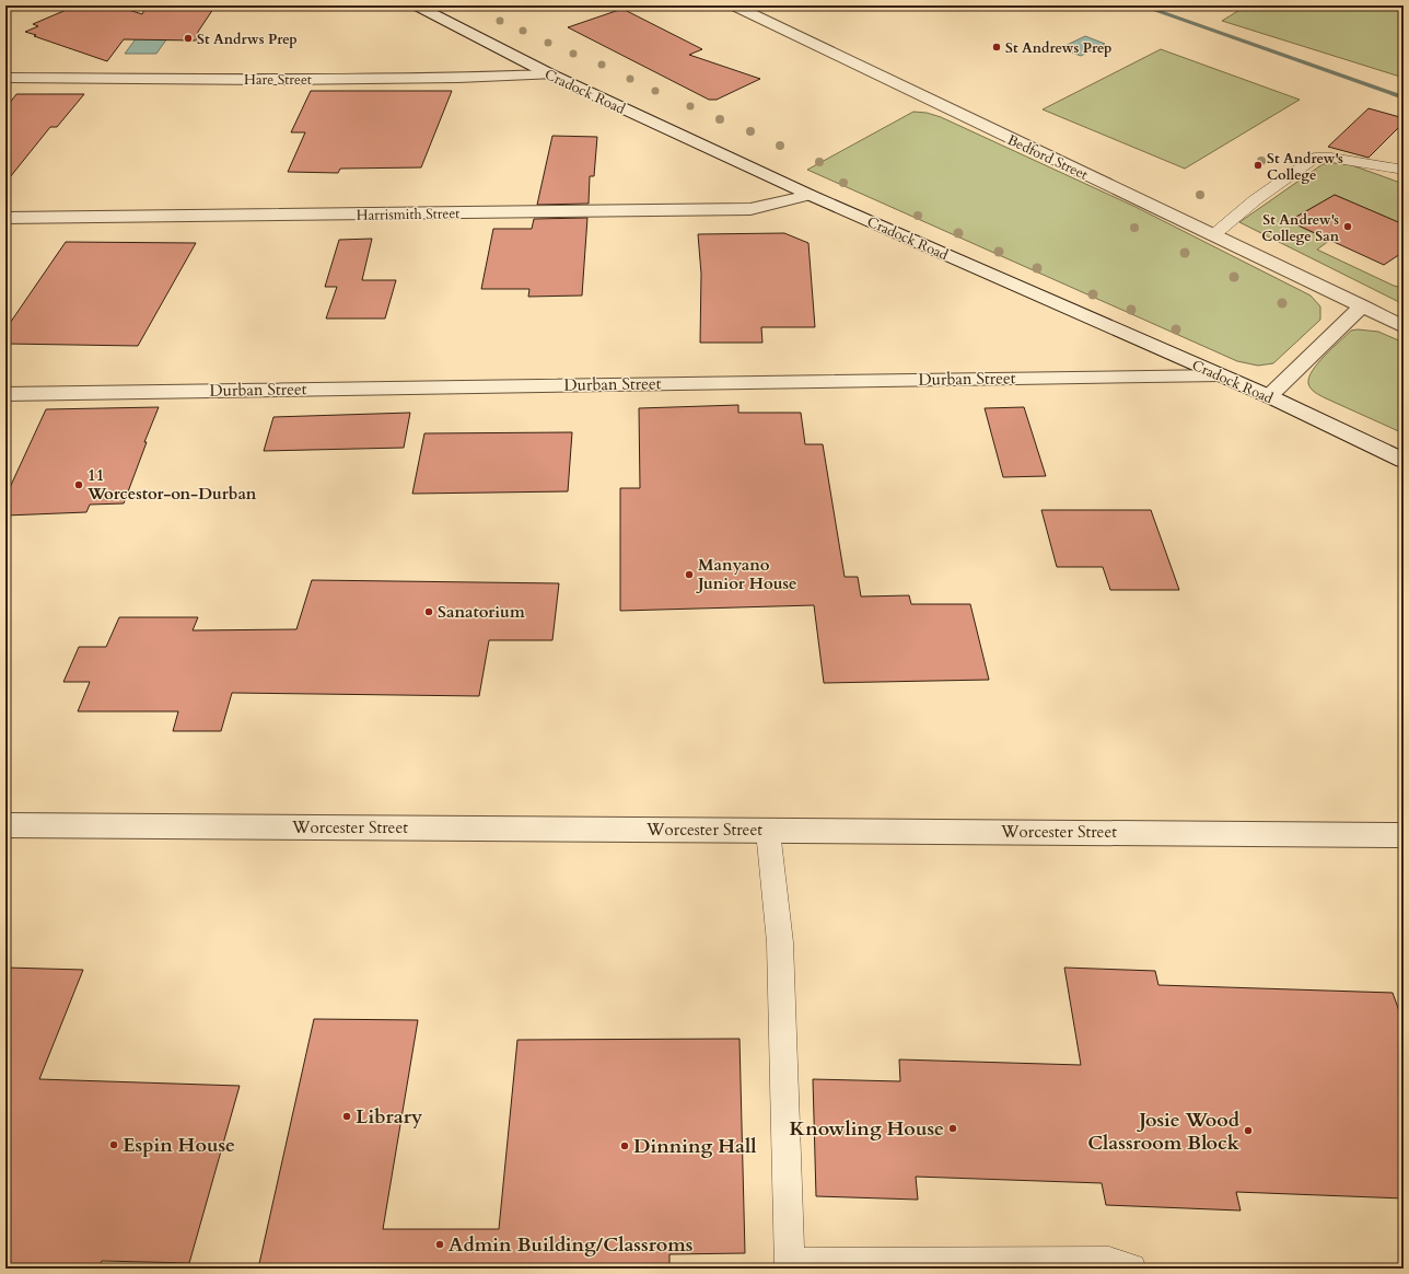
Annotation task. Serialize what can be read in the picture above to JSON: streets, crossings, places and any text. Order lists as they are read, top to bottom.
{
  "streets": {
    "street": [
      "Hare Street",
      "Cradock Road",
      "Bedford Street",
      "Harrismith Street",
      "Durban Street",
      "Worcester Street"
    ]
  },
  "crossings": [
    ["Hare Street", "Cradock Road"],
    ["Cradock Road", "Harrismith Street"],
    ["Cradock Road", "Durban Street"]
  ],
  "places": [
    "St Andrws Prep",
    "St Andrews Prep",
    "St Andrew's College",
    "St Andrew's College San",
    "11 Worcestor-on-Durban",
    "Manyano Junior House",
    "Sanatorium",
    "Library",
    "Knowling House",
    "Josie Wood Classroom Block",
    "Espin House",
    "Dinning Hall",
    "Admin Building/Classroms"
  ]
}
